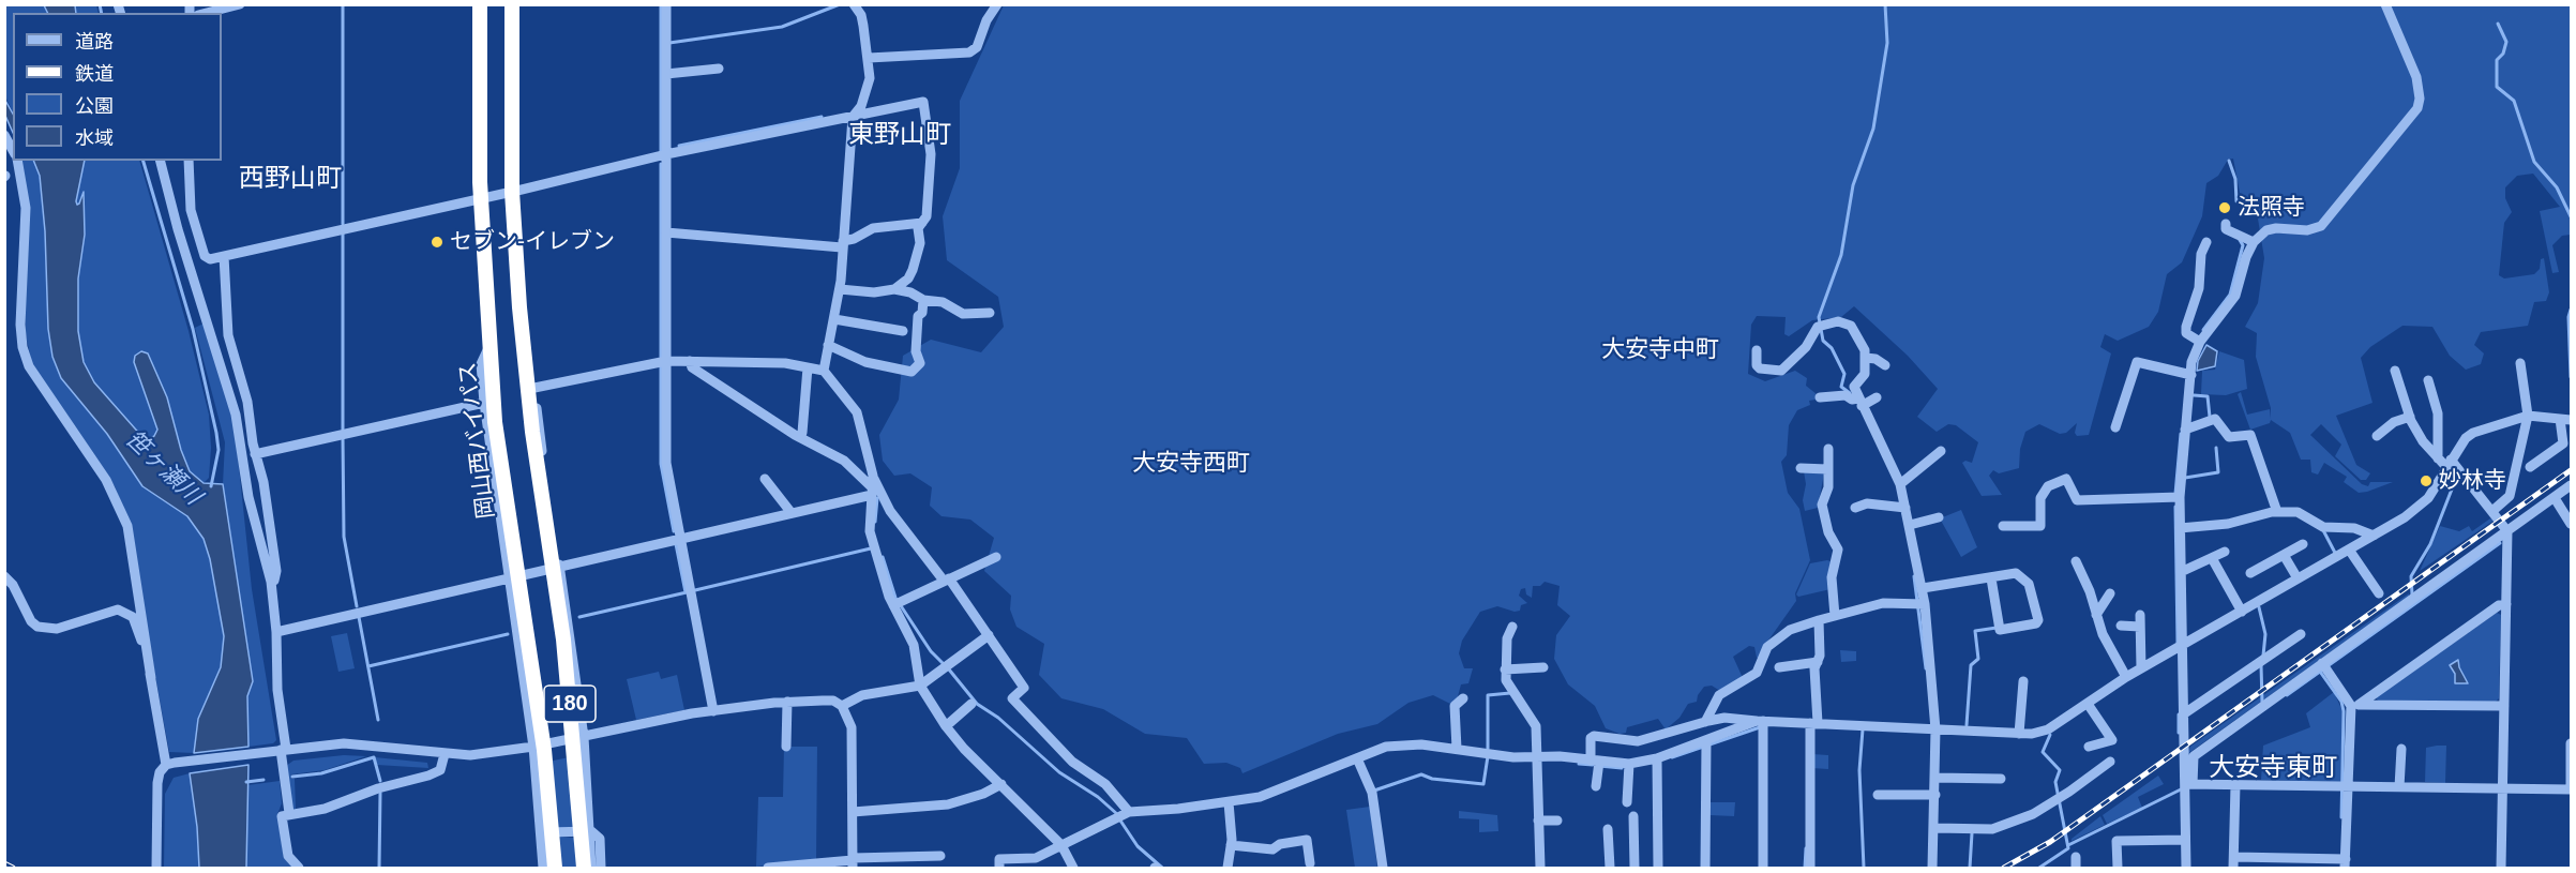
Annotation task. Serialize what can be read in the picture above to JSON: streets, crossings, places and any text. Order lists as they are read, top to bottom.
{
  "streets": {
    "highway": ["岡山西バイパス", "180"]
  },
  "districts": [
    "東野山町",
    "西野山町",
    "大安寺中町",
    "大安寺西町",
    "大安寺東町"
  ],
  "water": ["笹ヶ瀬川"],
  "places": ["法照寺", "セブン-イレブン", "妙林寺"],
  "legend": [
    "道路",
    "鉄道",
    "公園",
    "水域"
  ]
}
